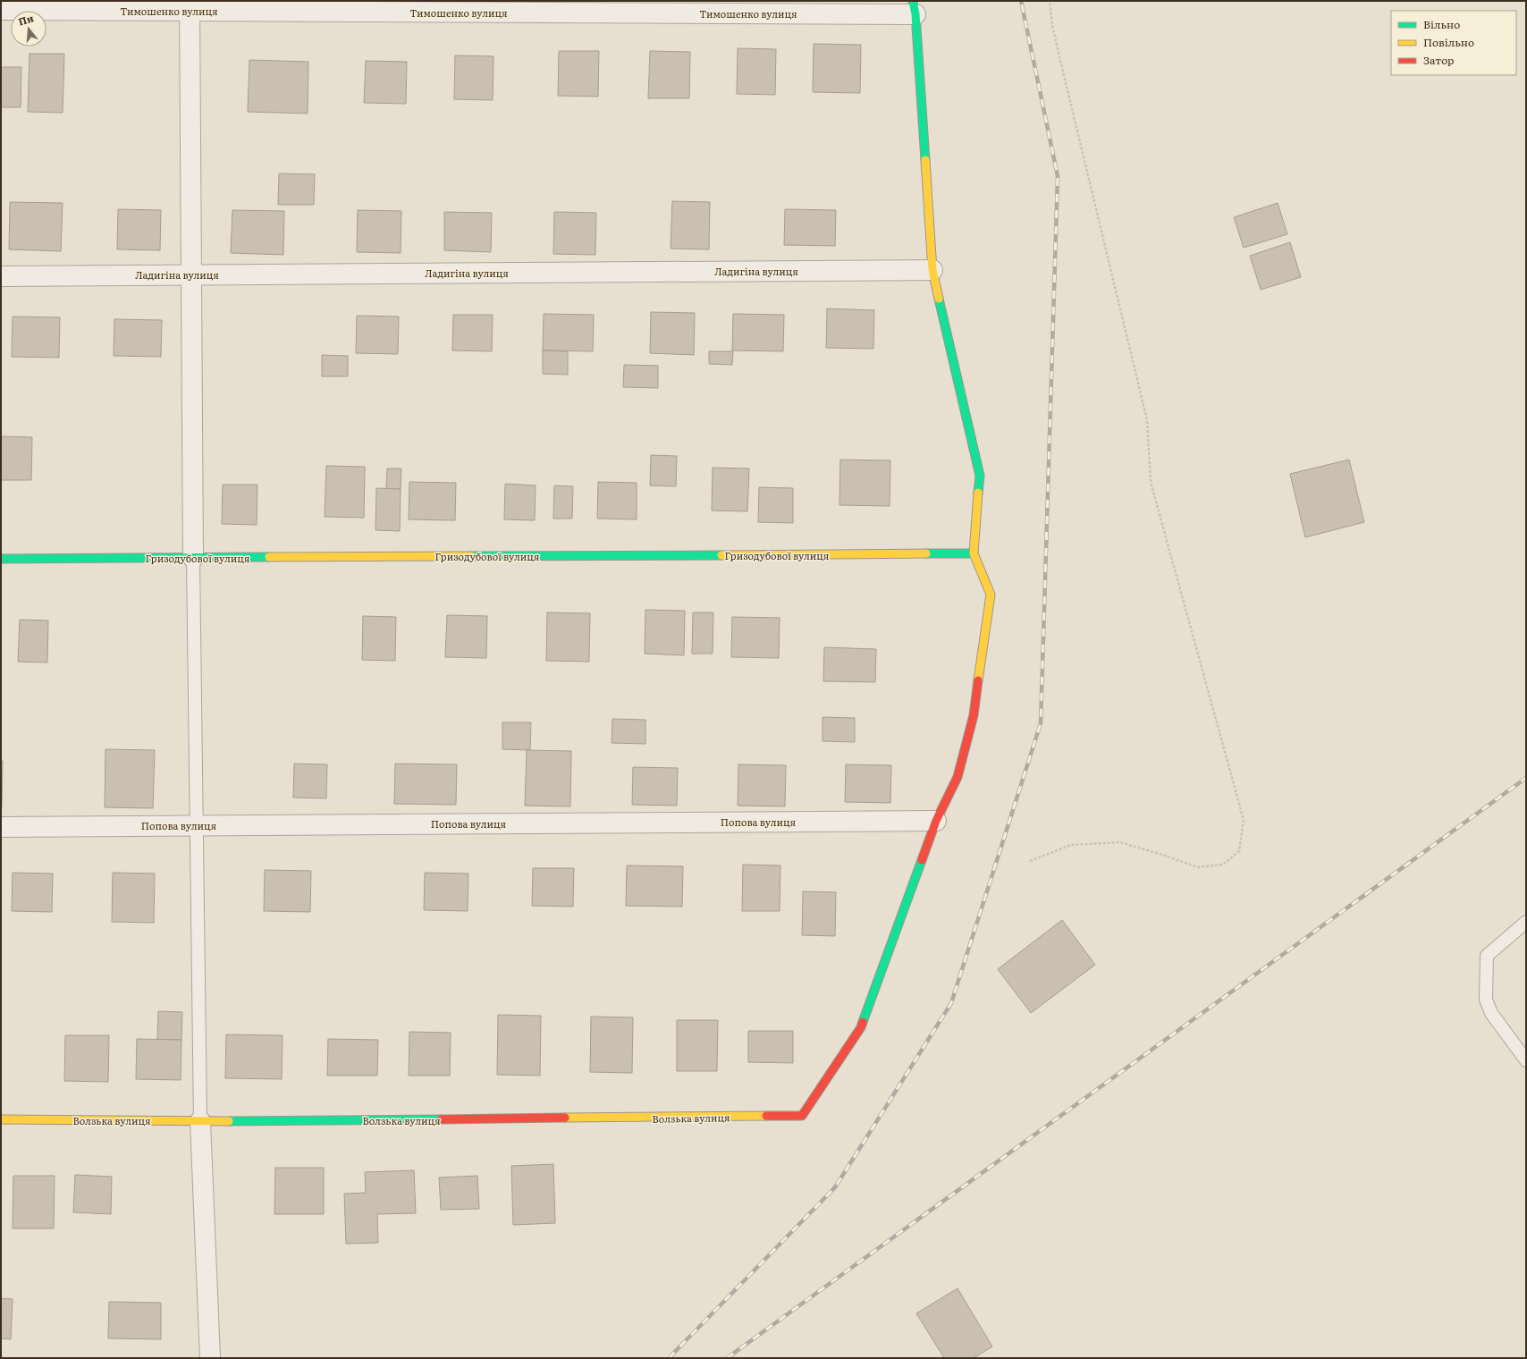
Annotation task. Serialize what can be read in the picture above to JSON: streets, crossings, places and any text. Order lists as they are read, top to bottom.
{
  "streets": {
    "street": [
      "Тимошенко вулиця",
      "Ладигіна вулиця",
      "Гризодубової вулиця",
      "Попова вулиця",
      "Волзька вулиця"
    ]
  },
  "crossings": [
    ["Попова вулиця", "Волзька вулиця"]
  ],
  "legend": ["Вільно", "Повільно", "Затор"],
  "north": "top"
}
